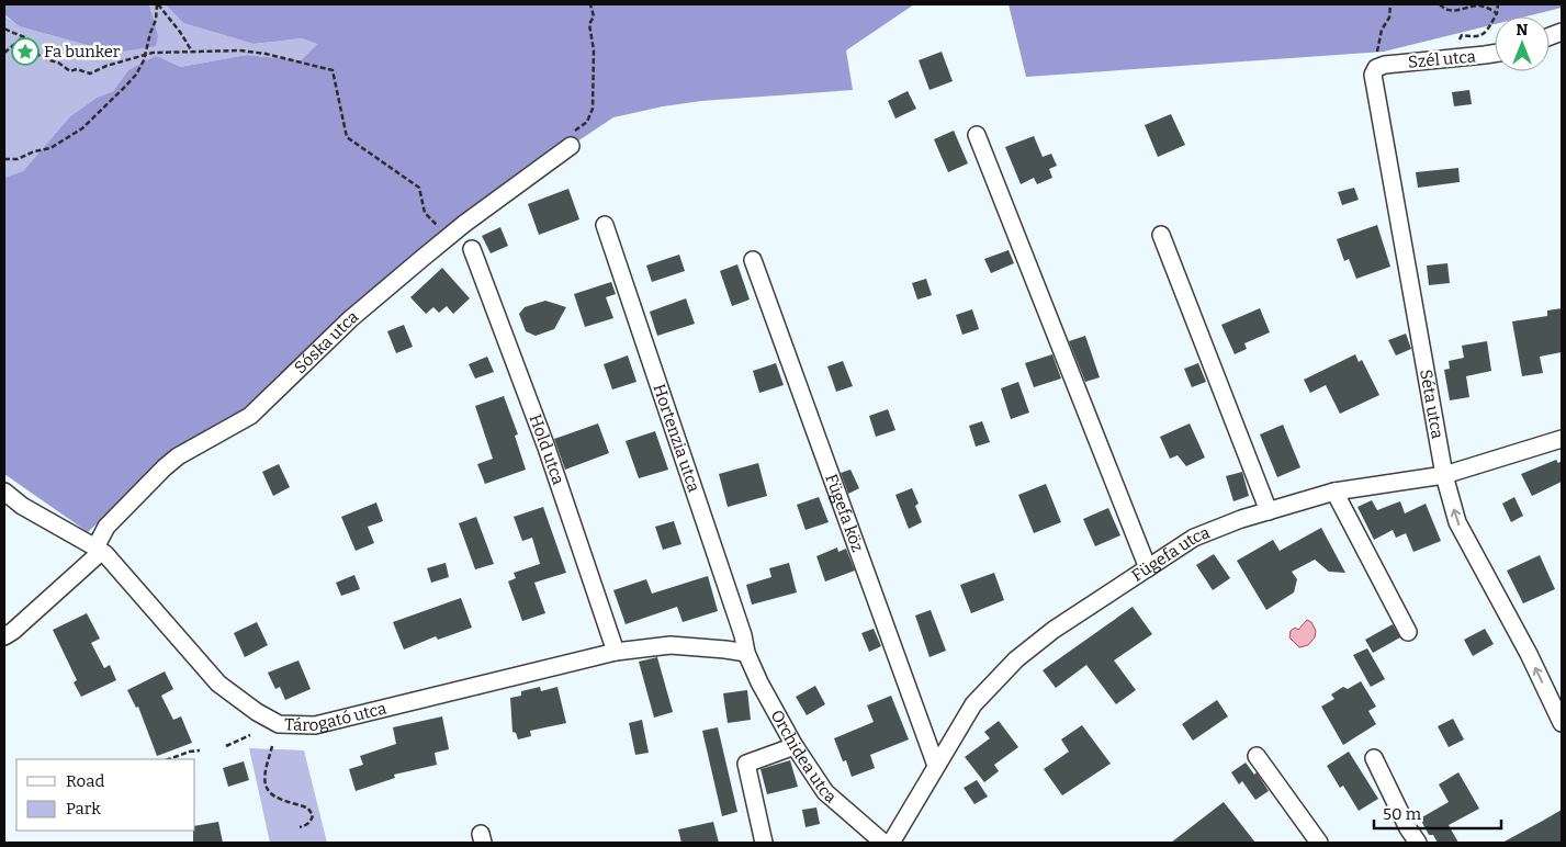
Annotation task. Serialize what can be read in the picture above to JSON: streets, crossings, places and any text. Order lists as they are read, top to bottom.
{
  "streets": {
    "street": [
      "Szél utca",
      "Sóska utca",
      "Séta utca",
      "Hortenzia utca",
      "Hold utca",
      "Fügefa köz",
      "Fügefa utca",
      "Tárogató utca",
      "Orchidea utca"
    ]
  },
  "crossings": [
    ["Szél utca", "Séta utca"],
    ["Sóska utca", "Tárogató utca"],
    ["Séta utca", "Fügefa utca"],
    ["Hortenzia utca", "Tárogató utca"],
    ["Hortenzia utca", "Orchidea utca"],
    ["Hold utca", "Tárogató utca"],
    ["Fügefa köz", "Fügefa utca"],
    ["Tárogató utca", "Orchidea utca"]
  ],
  "places": {
    "place": ["Fa bunker"]
  },
  "legend": ["Road", "Park"],
  "scale_bar": "50 m",
  "north": "top"
}
